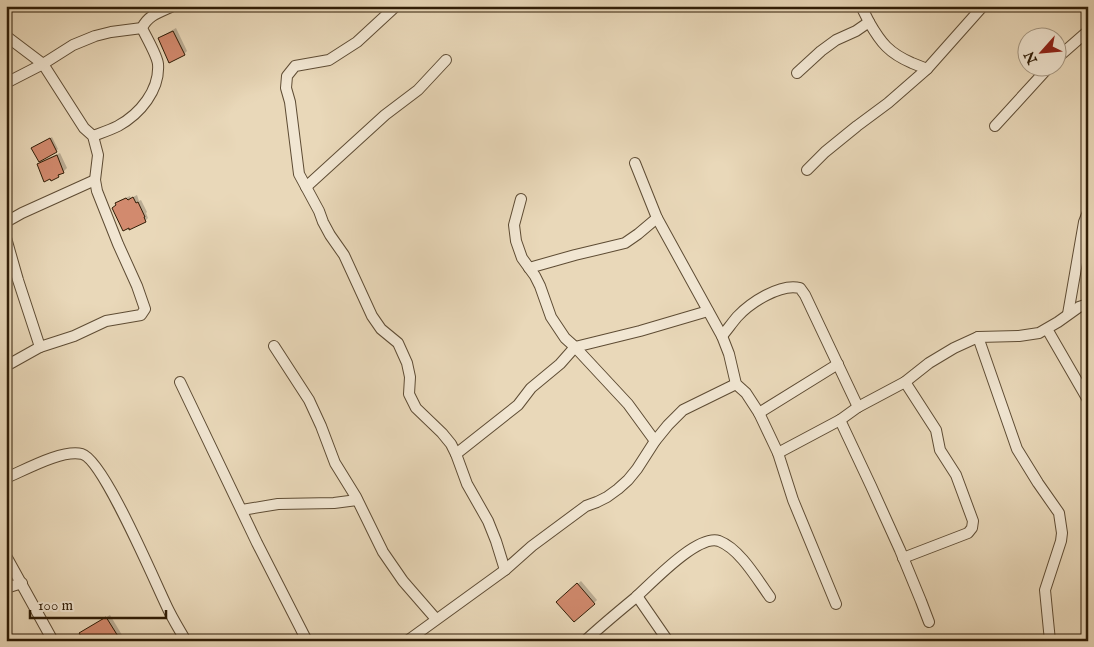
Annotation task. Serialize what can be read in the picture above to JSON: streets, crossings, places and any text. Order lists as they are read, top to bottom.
{
  "scale_bar": "100 m",
  "north": "bottom left"
}
